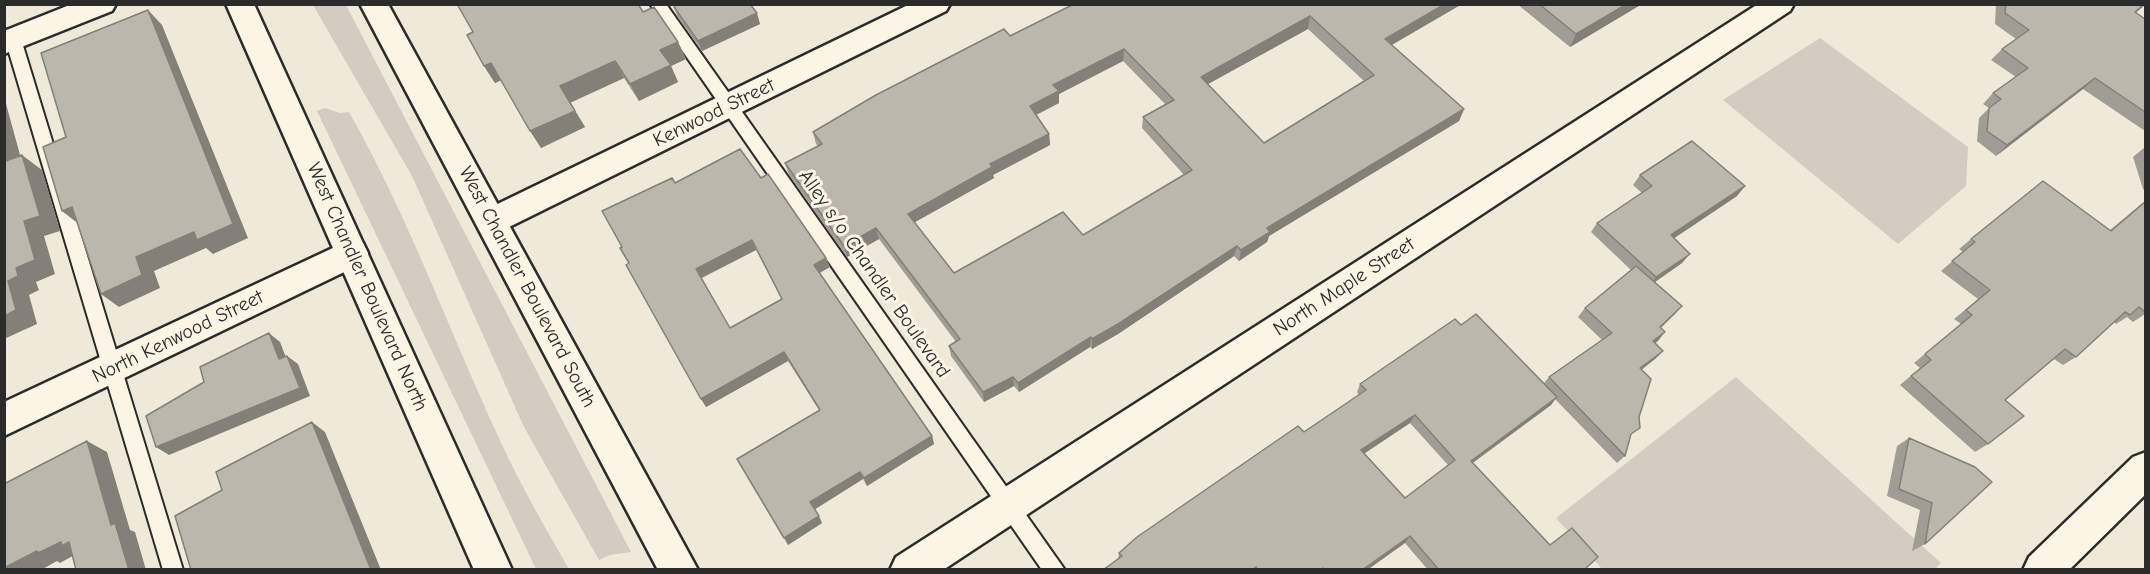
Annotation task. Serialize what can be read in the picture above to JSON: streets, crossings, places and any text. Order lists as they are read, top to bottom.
{
  "streets": {
    "street": [
      "Kenwood Street",
      "West Chandler Boulevard North",
      "West Chandler Boulevard South",
      "North Maple Street",
      "North Kenwood Street"
    ],
    "lane": ["Alley s/o Chandler Boulevard"]
  },
  "crossings": [
    ["Kenwood Street", "Alley s/o Chandler Boulevard"],
    ["Kenwood Street", "West Chandler Boulevard South"],
    ["Alley s/o Chandler Boulevard", "North Maple Street"],
    ["West Chandler Boulevard North", "North Kenwood Street"]
  ]
}
